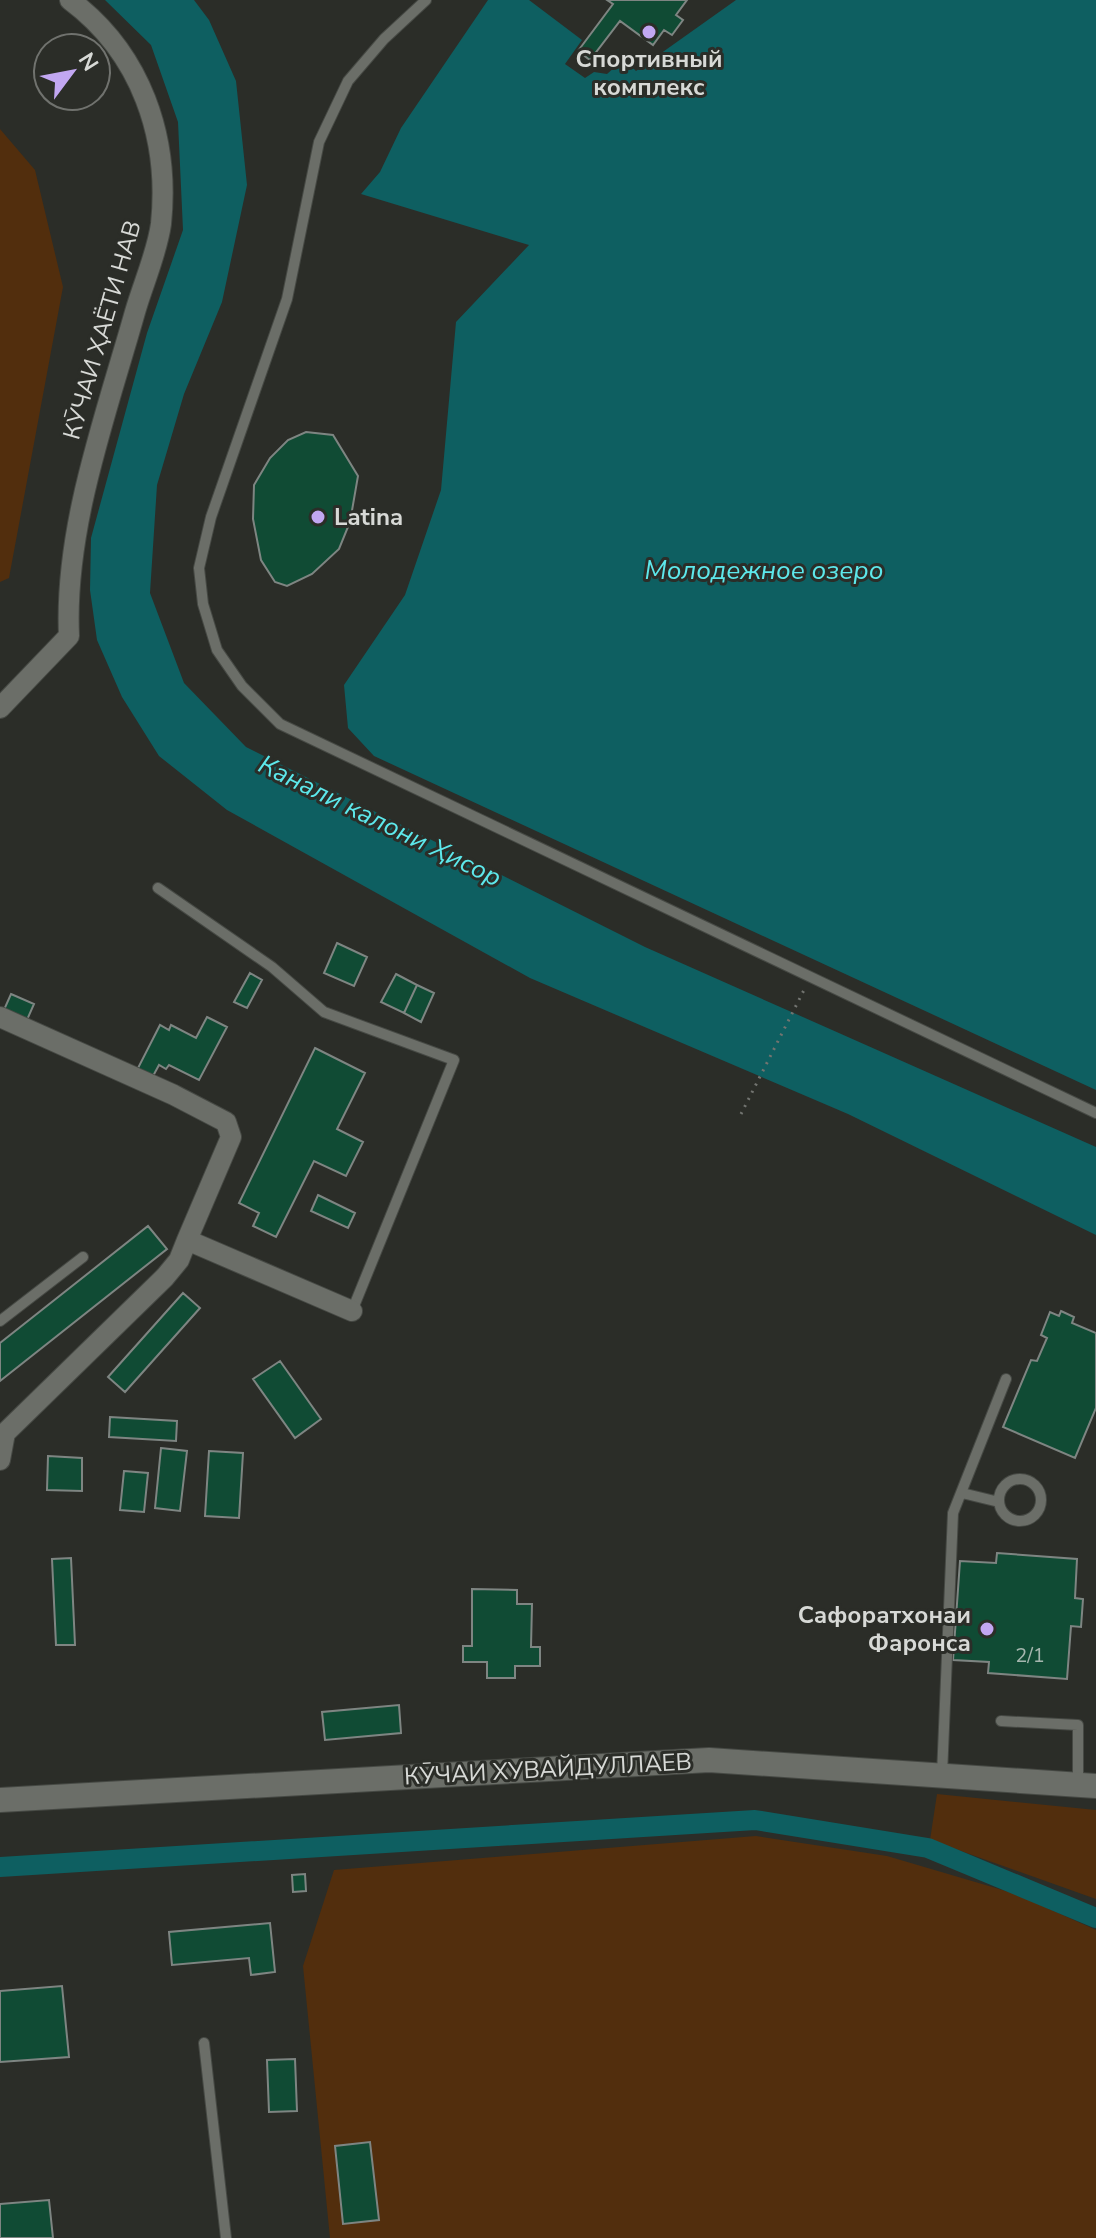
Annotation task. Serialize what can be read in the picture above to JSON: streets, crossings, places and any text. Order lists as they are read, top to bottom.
{
  "streets": {
    "street": ["КӮЧАИ ҲАЁТИ НАВ", "КӮЧАИ ХУВАЙДУЛЛАЕВ"]
  },
  "water": ["Молодежное озеро", "Канали калони Ҳисор"],
  "places": ["Спортивный комплекс", "Latina", "Сафоратхонаи Фаронса"],
  "house_numbers": ["2/1"],
  "north": "top right"
}
